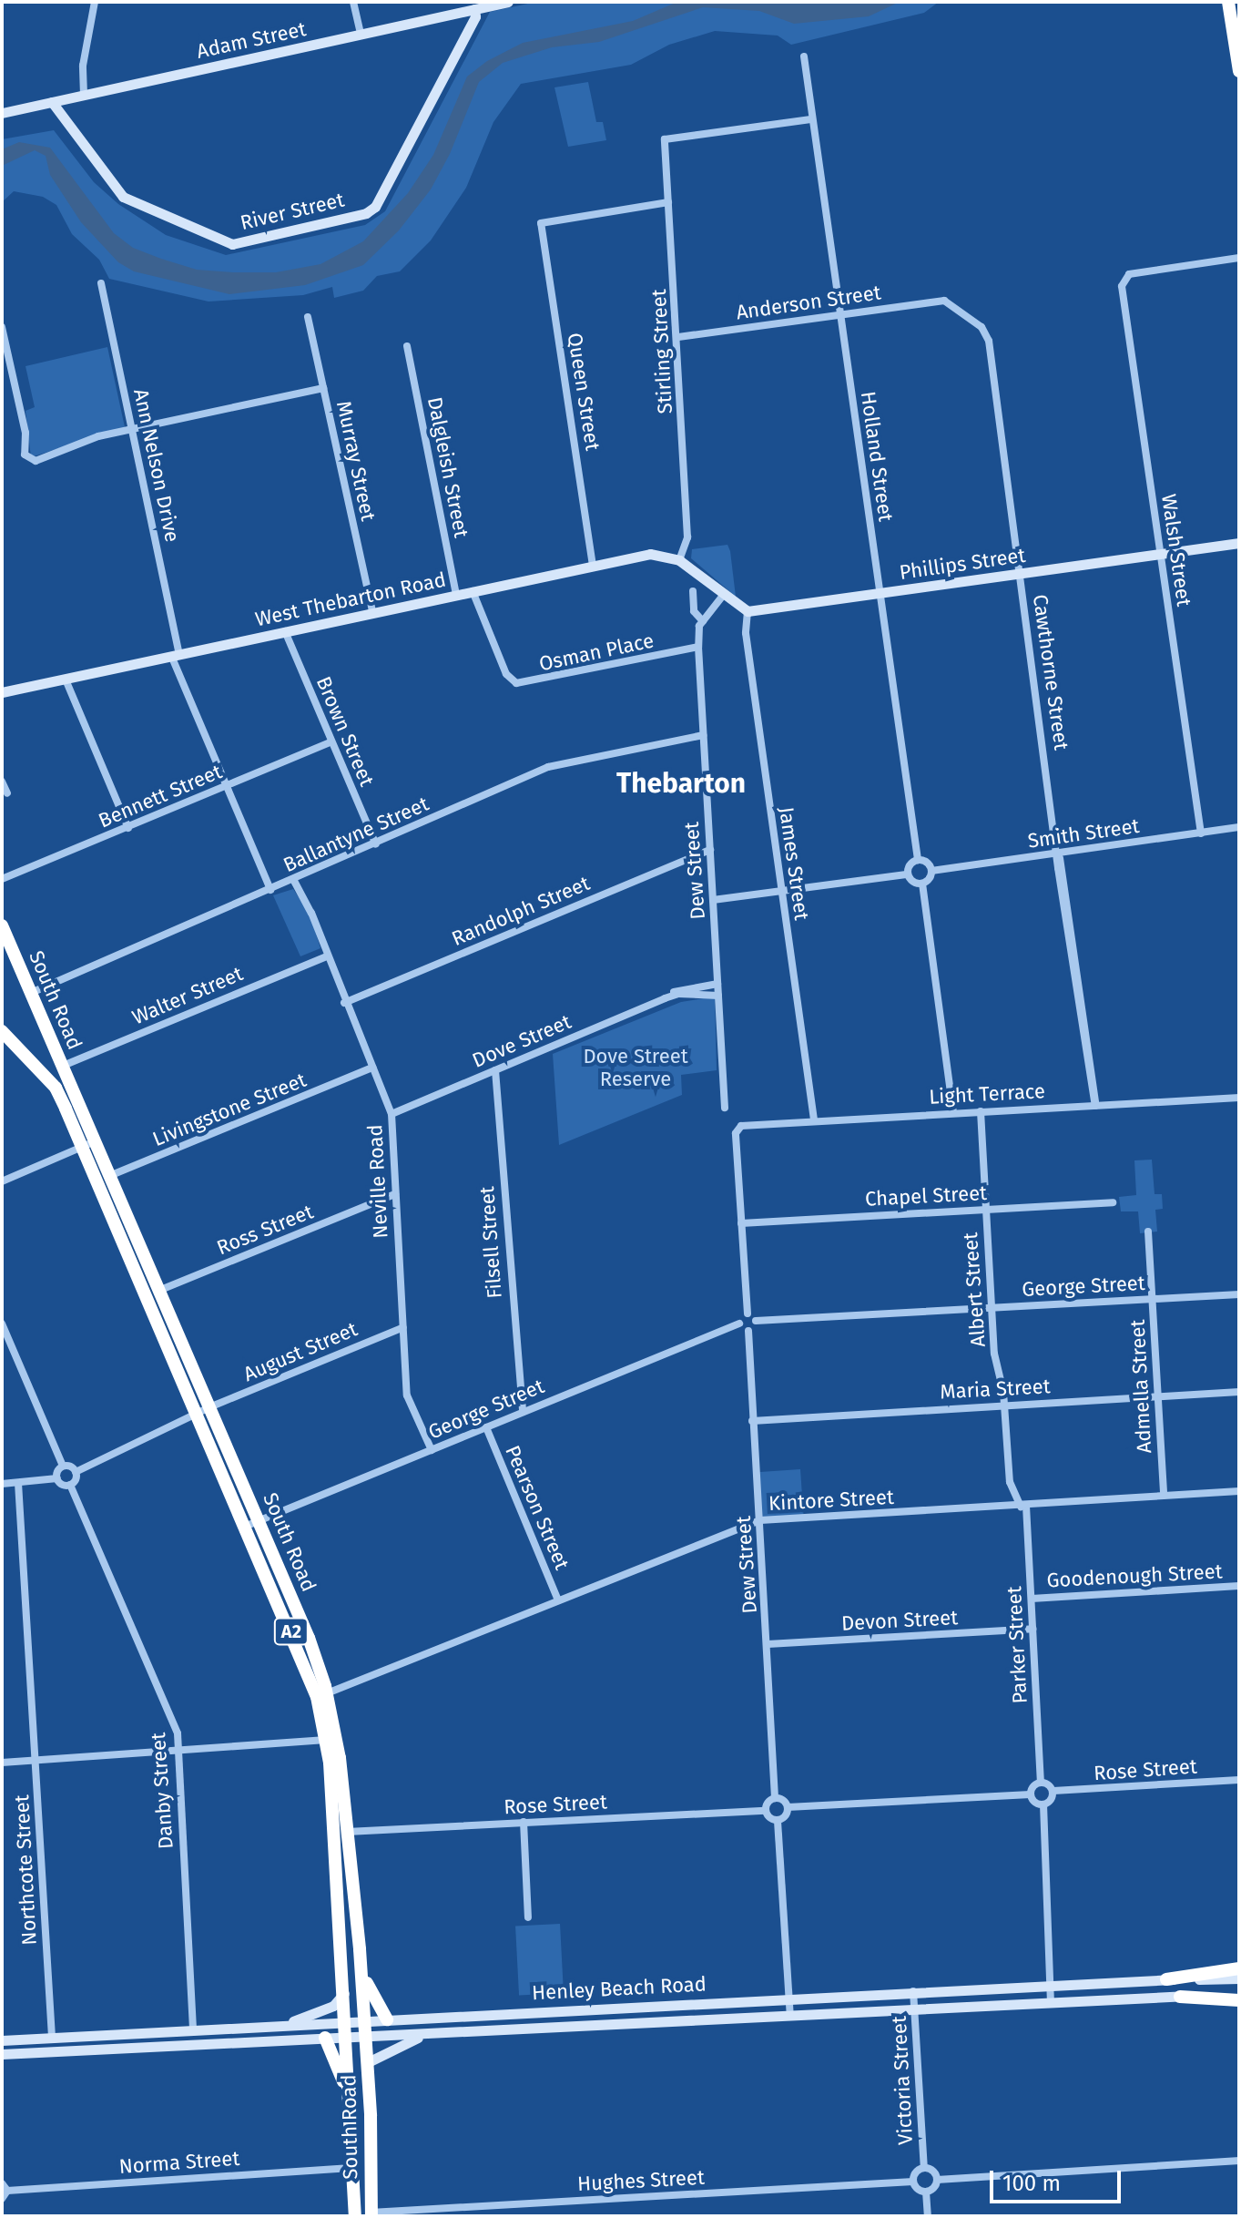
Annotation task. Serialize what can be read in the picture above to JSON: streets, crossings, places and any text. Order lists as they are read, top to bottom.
{
  "streets": {
    "highway": ["South Road", "A2"],
    "main road": [
      "Adam Street",
      "River Street",
      "Phillips Street",
      "West Thebarton Road",
      "Henley Beach Road"
    ],
    "street": [
      "Anderson Street",
      "Stirling Street",
      "Queen Street",
      "Holland Street",
      "Murray Street",
      "Ann Nelson Drive",
      "Dalgleish Street",
      "Walsh Street",
      "Osman Place",
      "Cawthorne Street",
      "Brown Street",
      "Bennett Street",
      "Smith Street",
      "Ballantyne Street",
      "James Street",
      "Dew Street",
      "Randolph Street",
      "Walter Street",
      "Dove Street",
      "Light Terrace",
      "Livingstone Street",
      "Neville Road",
      "Chapel Street",
      "Ross Street",
      "Filsell Street",
      "George Street",
      "Albert Street",
      "August Street",
      "Admella Street",
      "Maria Street",
      "Kintore Street",
      "Pearson Street",
      "Goodenough Street",
      "Devon Street",
      "Parker Street",
      "Rose Street",
      "Danby Street",
      "Northcote Street",
      "Victoria Street",
      "Norma Street",
      "Hughes Street"
    ]
  },
  "crossings": [
    ["Adam Street", "River Street"],
    ["Anderson Street", "Stirling Street"],
    ["Anderson Street", "Holland Street"],
    ["Anderson Street", "Cawthorne Street"],
    ["Stirling Street", "Queen Street"],
    ["Stirling Street", "Holland Street"],
    ["Stirling Street", "West Thebarton Road"],
    ["Queen Street", "West Thebarton Road"],
    ["Holland Street", "Phillips Street"],
    ["Murray Street", "West Thebarton Road"],
    ["Ann Nelson Drive", "West Thebarton Road"],
    ["Ann Nelson Drive", "Bennett Street"],
    ["Ann Nelson Drive", "Ballantyne Street"],
    ["Dalgleish Street", "West Thebarton Road"],
    ["Walsh Street", "Phillips Street"],
    ["Walsh Street", "Smith Street"],
    ["Phillips Street", "Cawthorne Street"],
    ["Phillips Street", "James Street"],
    ["West Thebarton Road", "Osman Place"],
    ["West Thebarton Road", "Brown Street"],
    ["Osman Place", "Dew Street"],
    ["Cawthorne Street", "Smith Street"],
    ["Cawthorne Street", "Light Terrace"],
    ["Brown Street", "Bennett Street"],
    ["Brown Street", "Ballantyne Street"],
    ["Ballantyne Street", "Dew Street"],
    ["Ballantyne Street", "South Road"],
    ["Ballantyne Street", "Neville Road"],
    ["James Street", "Light Terrace"],
    ["Dew Street", "Randolph Street"],
    ["Dew Street", "Dove Street"],
    ["Dew Street", "Maria Street"],
    ["Dew Street", "Kintore Street"],
    ["Dew Street", "Devon Street"],
    ["Randolph Street", "Neville Road"],
    ["Walter Street", "South Road"],
    ["Walter Street", "Neville Road"],
    ["South Road", "Livingstone Street"],
    ["South Road", "Ross Street"],
    ["South Road", "George Street"],
    ["South Road", "August Street"],
    ["South Road", "Kintore Street"],
    ["South Road", "Rose Street"],
    ["South Road", "Henley Beach Road"],
    ["South Road", "Norma Street"],
    ["South Road", "Hughes Street"],
    ["Dove Street", "Neville Road"],
    ["Dove Street", "Filsell Street"],
    ["Light Terrace", "Chapel Street"],
    ["Light Terrace", "Albert Street"],
    ["Livingstone Street", "Neville Road"],
    ["Neville Road", "Ross Street"],
    ["Neville Road", "George Street"],
    ["Neville Road", "August Street"],
    ["Chapel Street", "Albert Street"],
    ["Filsell Street", "George Street"],
    ["George Street", "Albert Street"],
    ["George Street", "Admella Street"],
    ["George Street", "Pearson Street"],
    ["Albert Street", "Maria Street"],
    ["Albert Street", "Kintore Street"],
    ["Albert Street", "Parker Street"],
    ["Admella Street", "Maria Street"],
    ["Admella Street", "Kintore Street"],
    ["Kintore Street", "Pearson Street"],
    ["Kintore Street", "Parker Street"],
    ["Goodenough Street", "Parker Street"],
    ["Devon Street", "Parker Street"],
    ["Danby Street", "Henley Beach Road"],
    ["Northcote Street", "Henley Beach Road"],
    ["Henley Beach Road", "Victoria Street"]
  ],
  "districts": ["Thebarton"],
  "parks": ["Dove Street Reserve"],
  "scale_bar": "100 m"
}
